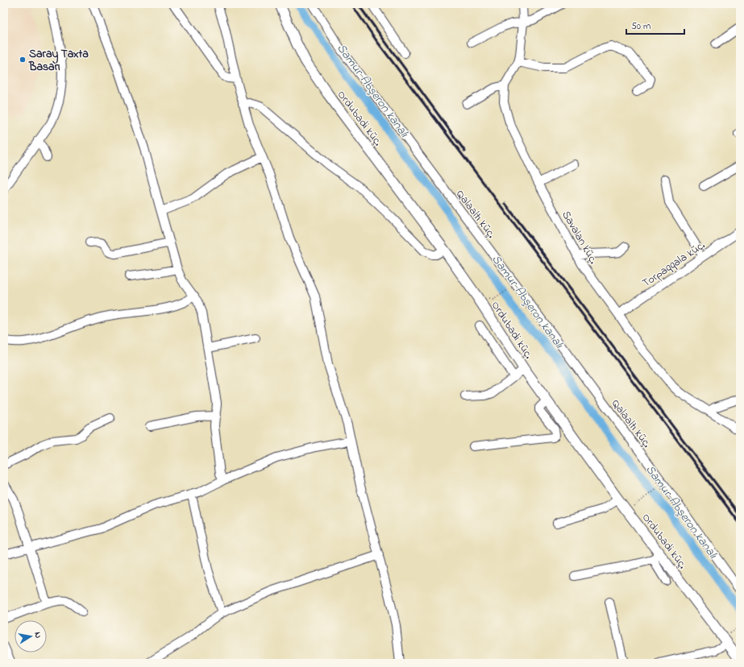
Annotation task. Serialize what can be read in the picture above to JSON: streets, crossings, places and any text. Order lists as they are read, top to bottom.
{
  "streets": {
    "street": [
      "Ordubadi küç.",
      "Qalaaltı küç.",
      "Savalan küç.",
      "Torpaqqala küç."
    ]
  },
  "crossings": [
    ["Savalan küç.", "Torpaqqala küç."]
  ],
  "water": ["Samur-Abşeron kanalı"],
  "places": ["Saray Taxta Basarı"],
  "scale_bar": "50 m",
  "north": "right"
}
